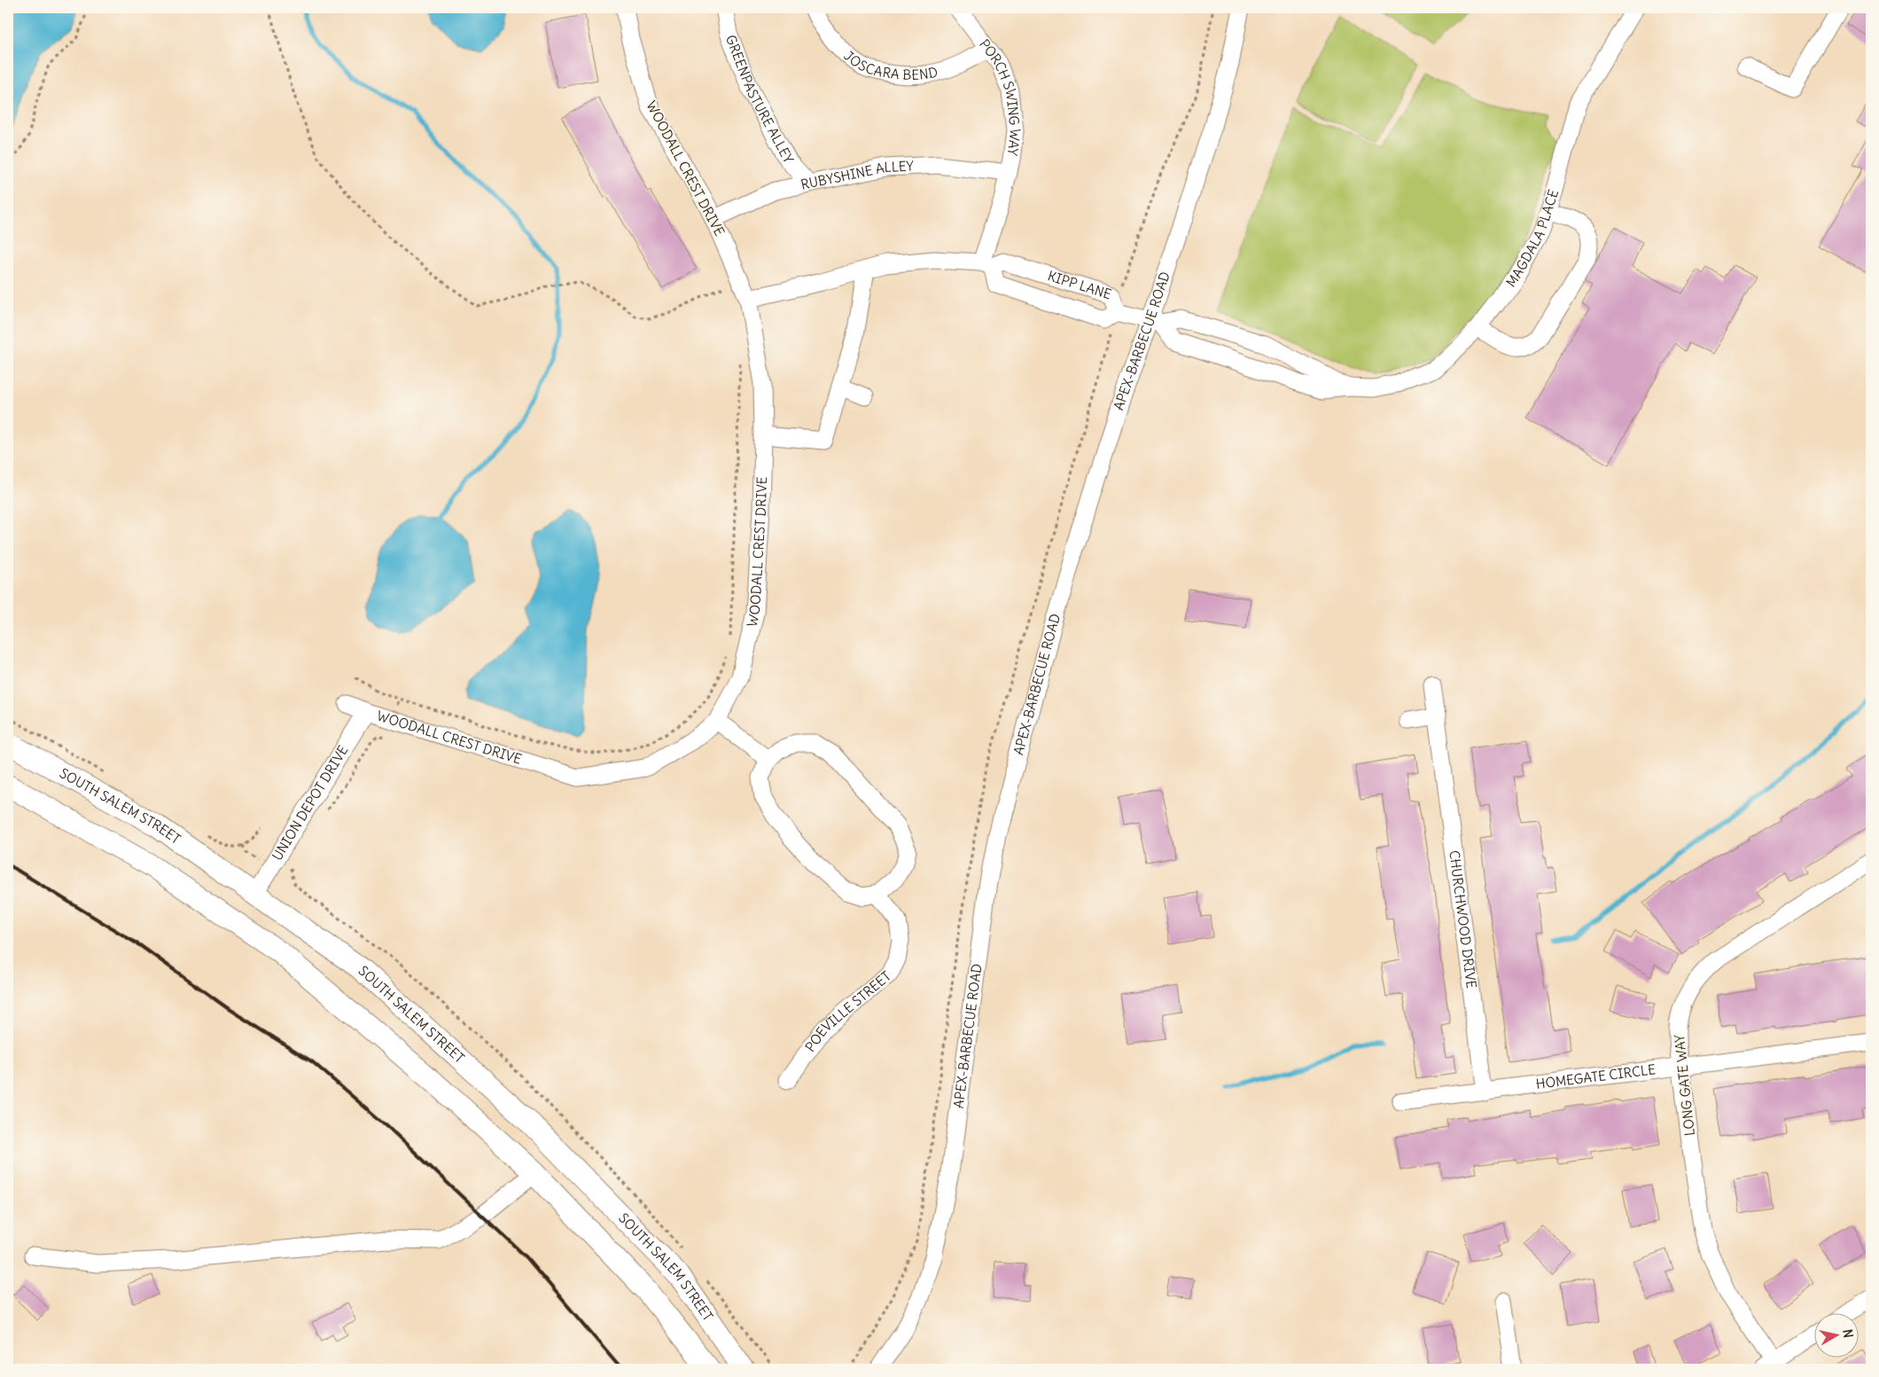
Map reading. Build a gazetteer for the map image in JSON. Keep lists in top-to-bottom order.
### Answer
{
  "streets": {
    "main road": ["SOUTH SALEM STREET"],
    "street": [
      "JOSCARA BEND",
      "GREENPASTURE ALLEY",
      "PORCH SWING WAY",
      "WOODALL CREST DRIVE",
      "RUBYSHINE ALLEY",
      "MAGDALA PLACE",
      "KIPP LANE",
      "APEX-BARBECUE ROAD",
      "UNION DEPOT DRIVE",
      "CHURCHWOOD DRIVE",
      "POEVILLE STREET",
      "HOMEGATE CIRCLE",
      "LONG GATE WAY"
    ]
  },
  "crossings": [
    ["JOSCARA BEND", "PORCH SWING WAY"],
    ["GREENPASTURE ALLEY", "RUBYSHINE ALLEY"],
    ["PORCH SWING WAY", "RUBYSHINE ALLEY"],
    ["PORCH SWING WAY", "KIPP LANE"],
    ["WOODALL CREST DRIVE", "RUBYSHINE ALLEY"],
    ["WOODALL CREST DRIVE", "KIPP LANE"],
    ["WOODALL CREST DRIVE", "UNION DEPOT DRIVE"],
    ["MAGDALA PLACE", "APEX-BARBECUE ROAD"],
    ["UNION DEPOT DRIVE", "SOUTH SALEM STREET"],
    ["CHURCHWOOD DRIVE", "HOMEGATE CIRCLE"],
    ["HOMEGATE CIRCLE", "LONG GATE WAY"]
  ],
  "north": "right"
}
